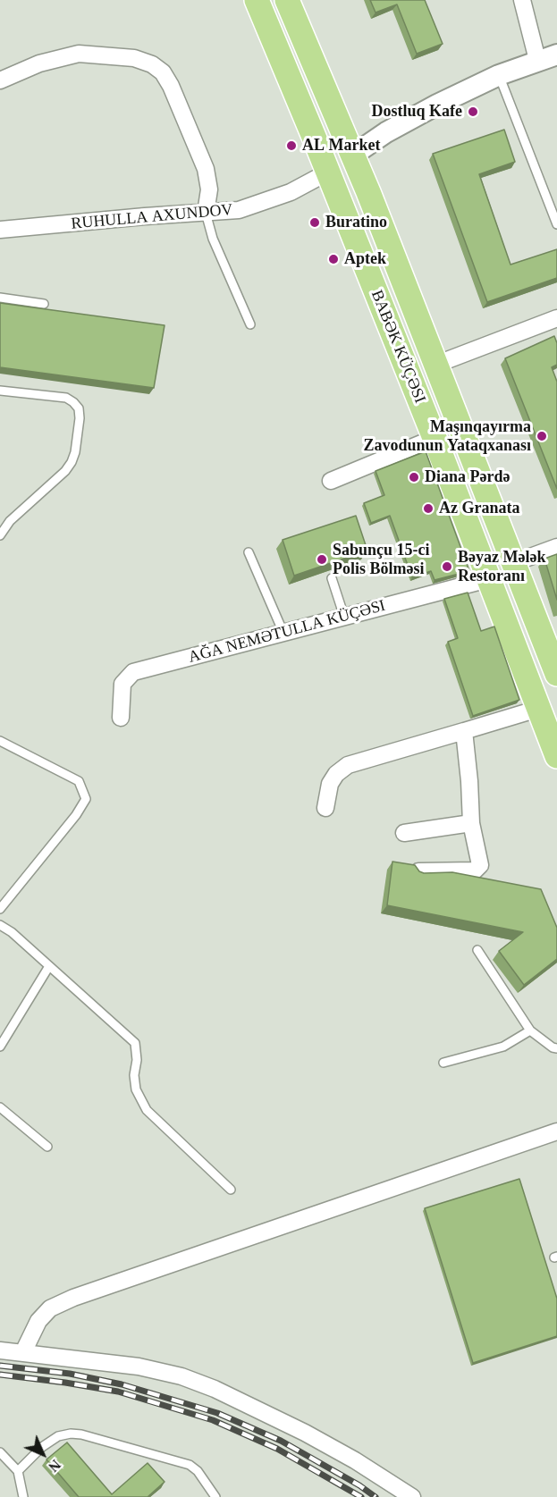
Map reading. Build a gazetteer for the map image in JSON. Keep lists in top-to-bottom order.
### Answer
{
  "streets": {
    "main road": ["BABƏK KÜÇƏSI"],
    "street": ["RUHULLA AXUNDOV", "AĞA NEMƏTULLA KÜÇƏSI"]
  },
  "crossings": [
    ["RUHULLA AXUNDOV", "BABƏK KÜÇƏSI"],
    ["BABƏK KÜÇƏSI", "AĞA NEMƏTULLA KÜÇƏSI"]
  ],
  "places": [
    "Dostluq Kafe",
    "AL Market",
    "Buratino",
    "Aptek",
    "Maşınqayırma Zavodunun Yataqxanası",
    "Diana Pərdə",
    "Az Granata",
    "Sabunçu 15-ci Polis Bölməsi",
    "Bəyaz Mələk Restoranı"
  ],
  "north": "bottom right"
}
